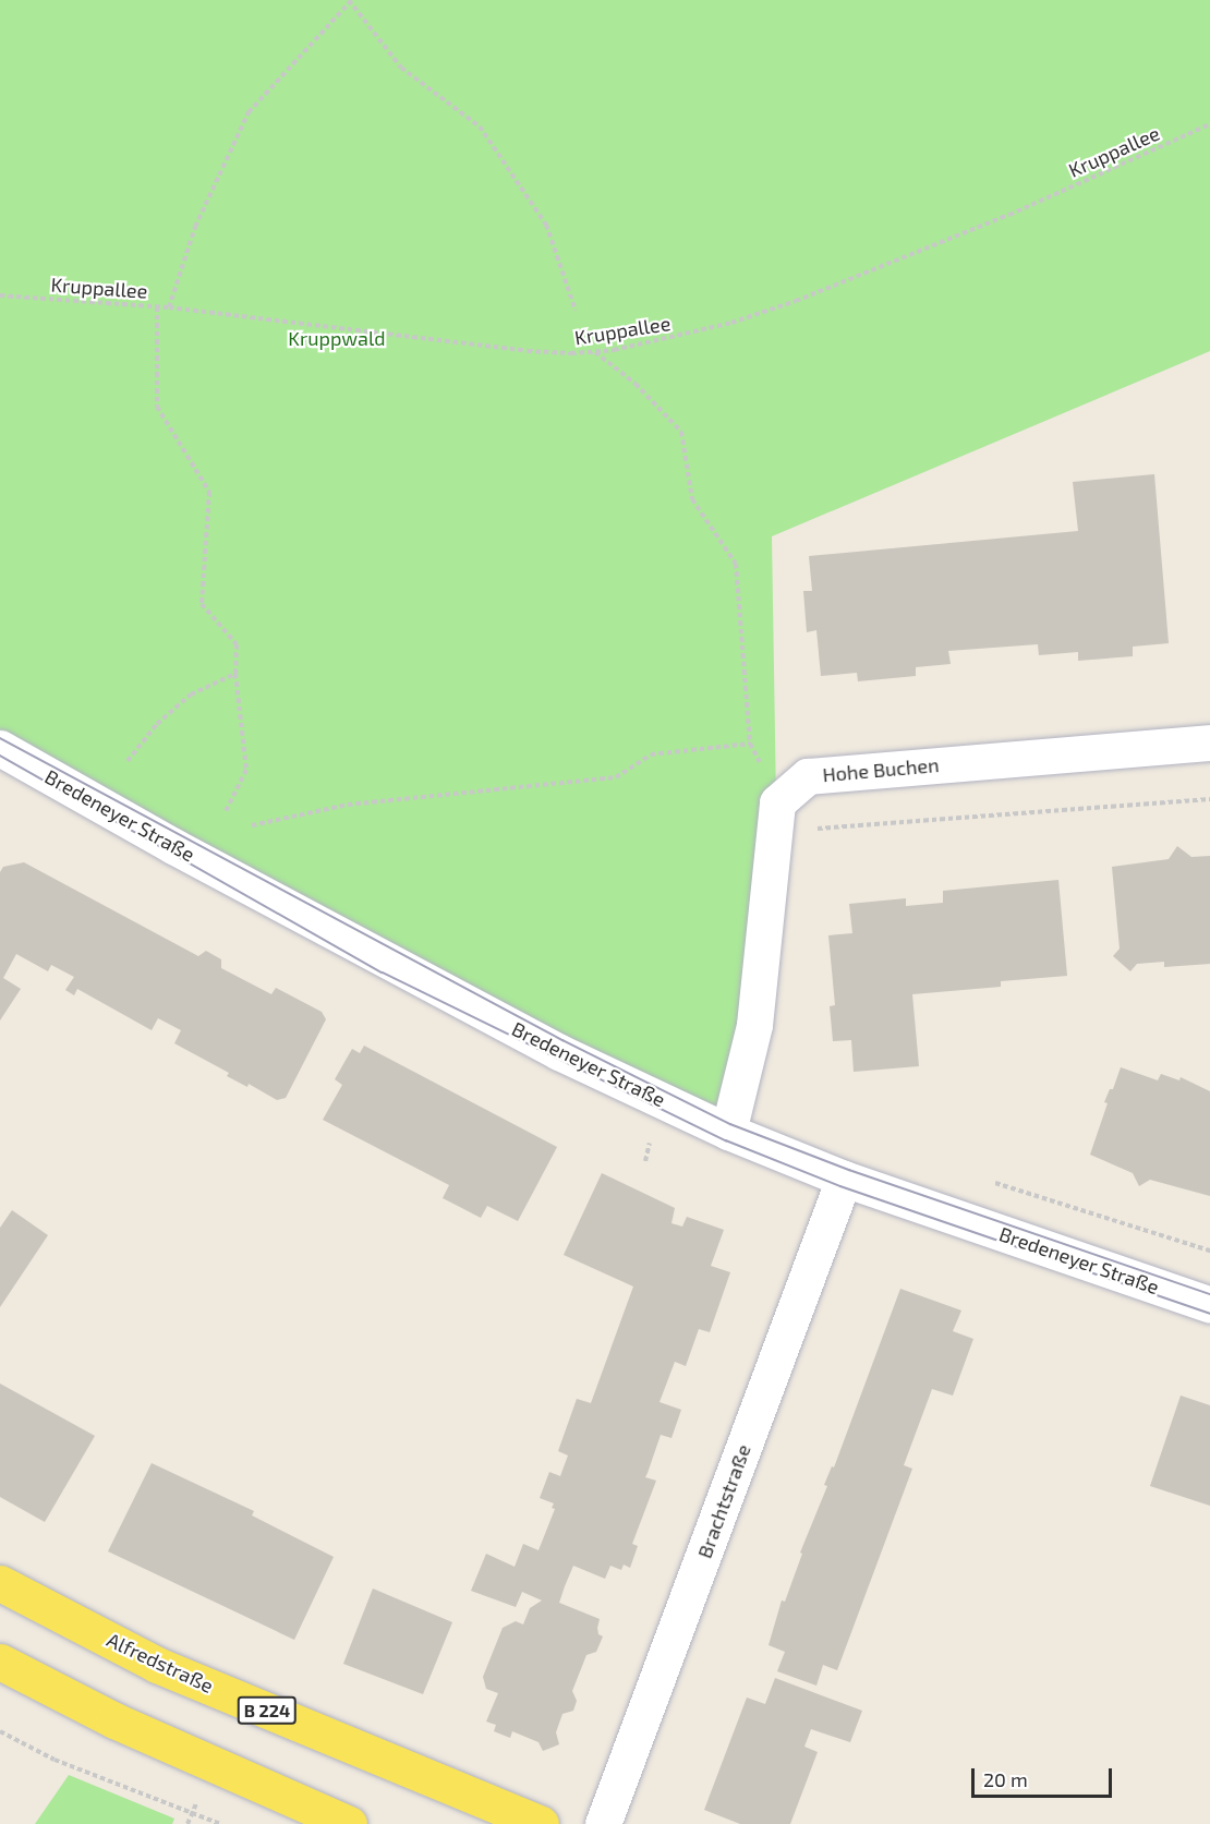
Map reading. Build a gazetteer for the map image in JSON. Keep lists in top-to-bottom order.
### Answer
{
  "streets": {
    "main road": ["Alfredstraße", "B 224"],
    "street": ["Hohe Buchen", "Bredeneyer Straße", "Brachtstraße"],
    "path": ["Kruppallee"]
  },
  "crossings": [
    ["Bredeneyer Straße", "Brachtstraße"]
  ],
  "parks": ["Kruppwald"],
  "scale_bar": "20 m"
}
